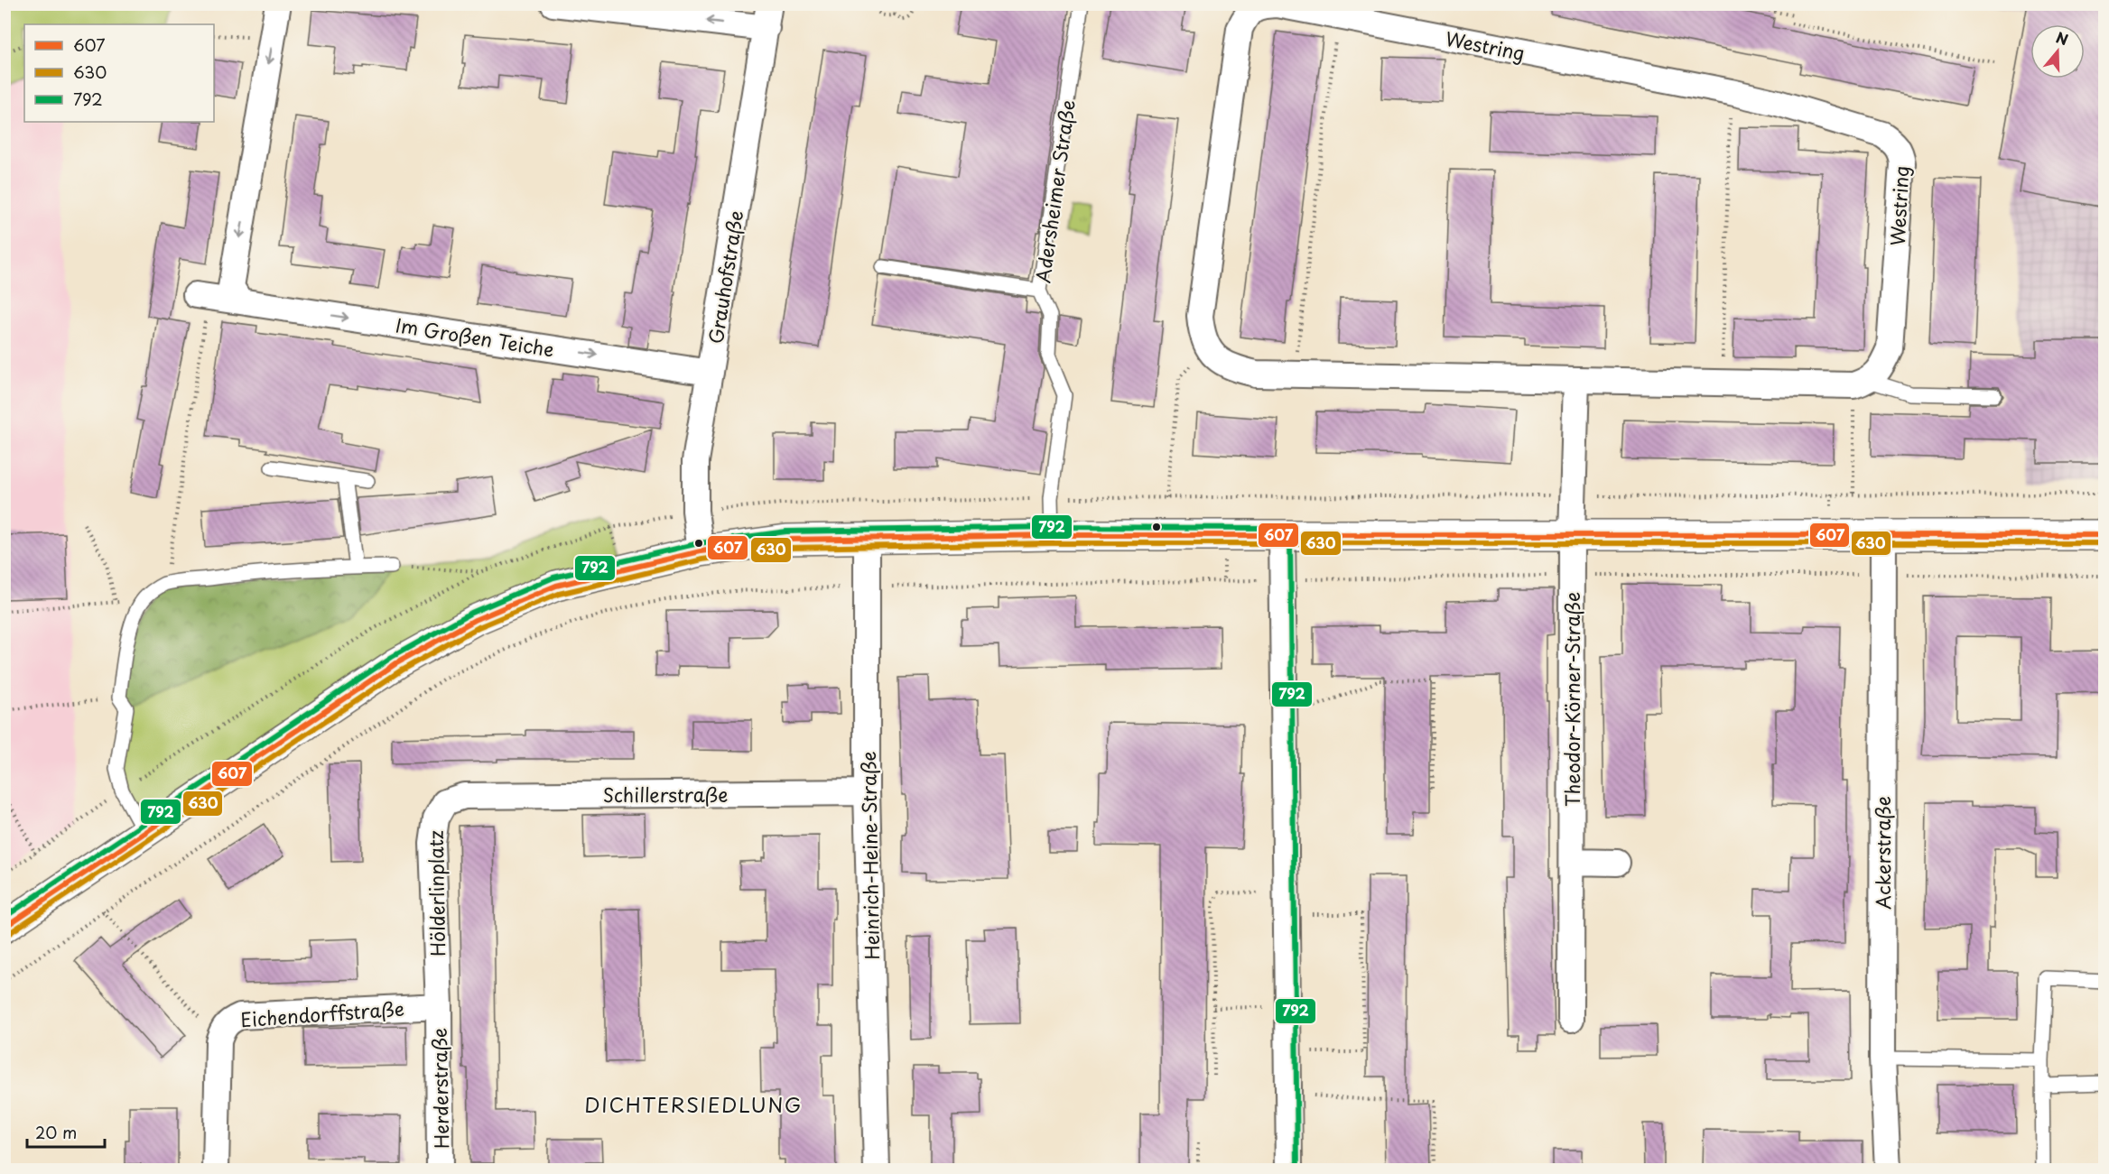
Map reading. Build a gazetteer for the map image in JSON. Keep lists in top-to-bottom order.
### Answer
{
  "streets": {
    "street": [
      "Westring",
      "Grauhofstraße",
      "Im Großen Teiche",
      "Theodor-Körner-Straße",
      "Schillerstraße",
      "Ackerstraße",
      "Heinrich-Heine-Straße",
      "Hölderlinplatz",
      "Eichendorffstraße",
      "Herderstraße"
    ],
    "lane": ["Adersheimer Straße"]
  },
  "crossings": [
    ["Grauhofstraße", "Im Großen Teiche"],
    ["Schillerstraße", "Heinrich-Heine-Straße"],
    ["Schillerstraße", "Hölderlinplatz"],
    ["Hölderlinplatz", "Eichendorffstraße"],
    ["Hölderlinplatz", "Herderstraße"],
    ["Eichendorffstraße", "Herderstraße"]
  ],
  "one_way": ["Im Großen Teiche"],
  "districts": ["DICHTERSIEDLUNG"],
  "lines": ["transit line 792", "transit line 607", "transit line 630"],
  "legend": ["607", "630", "792"],
  "scale_bar": "20 m",
  "north": "top"
}
